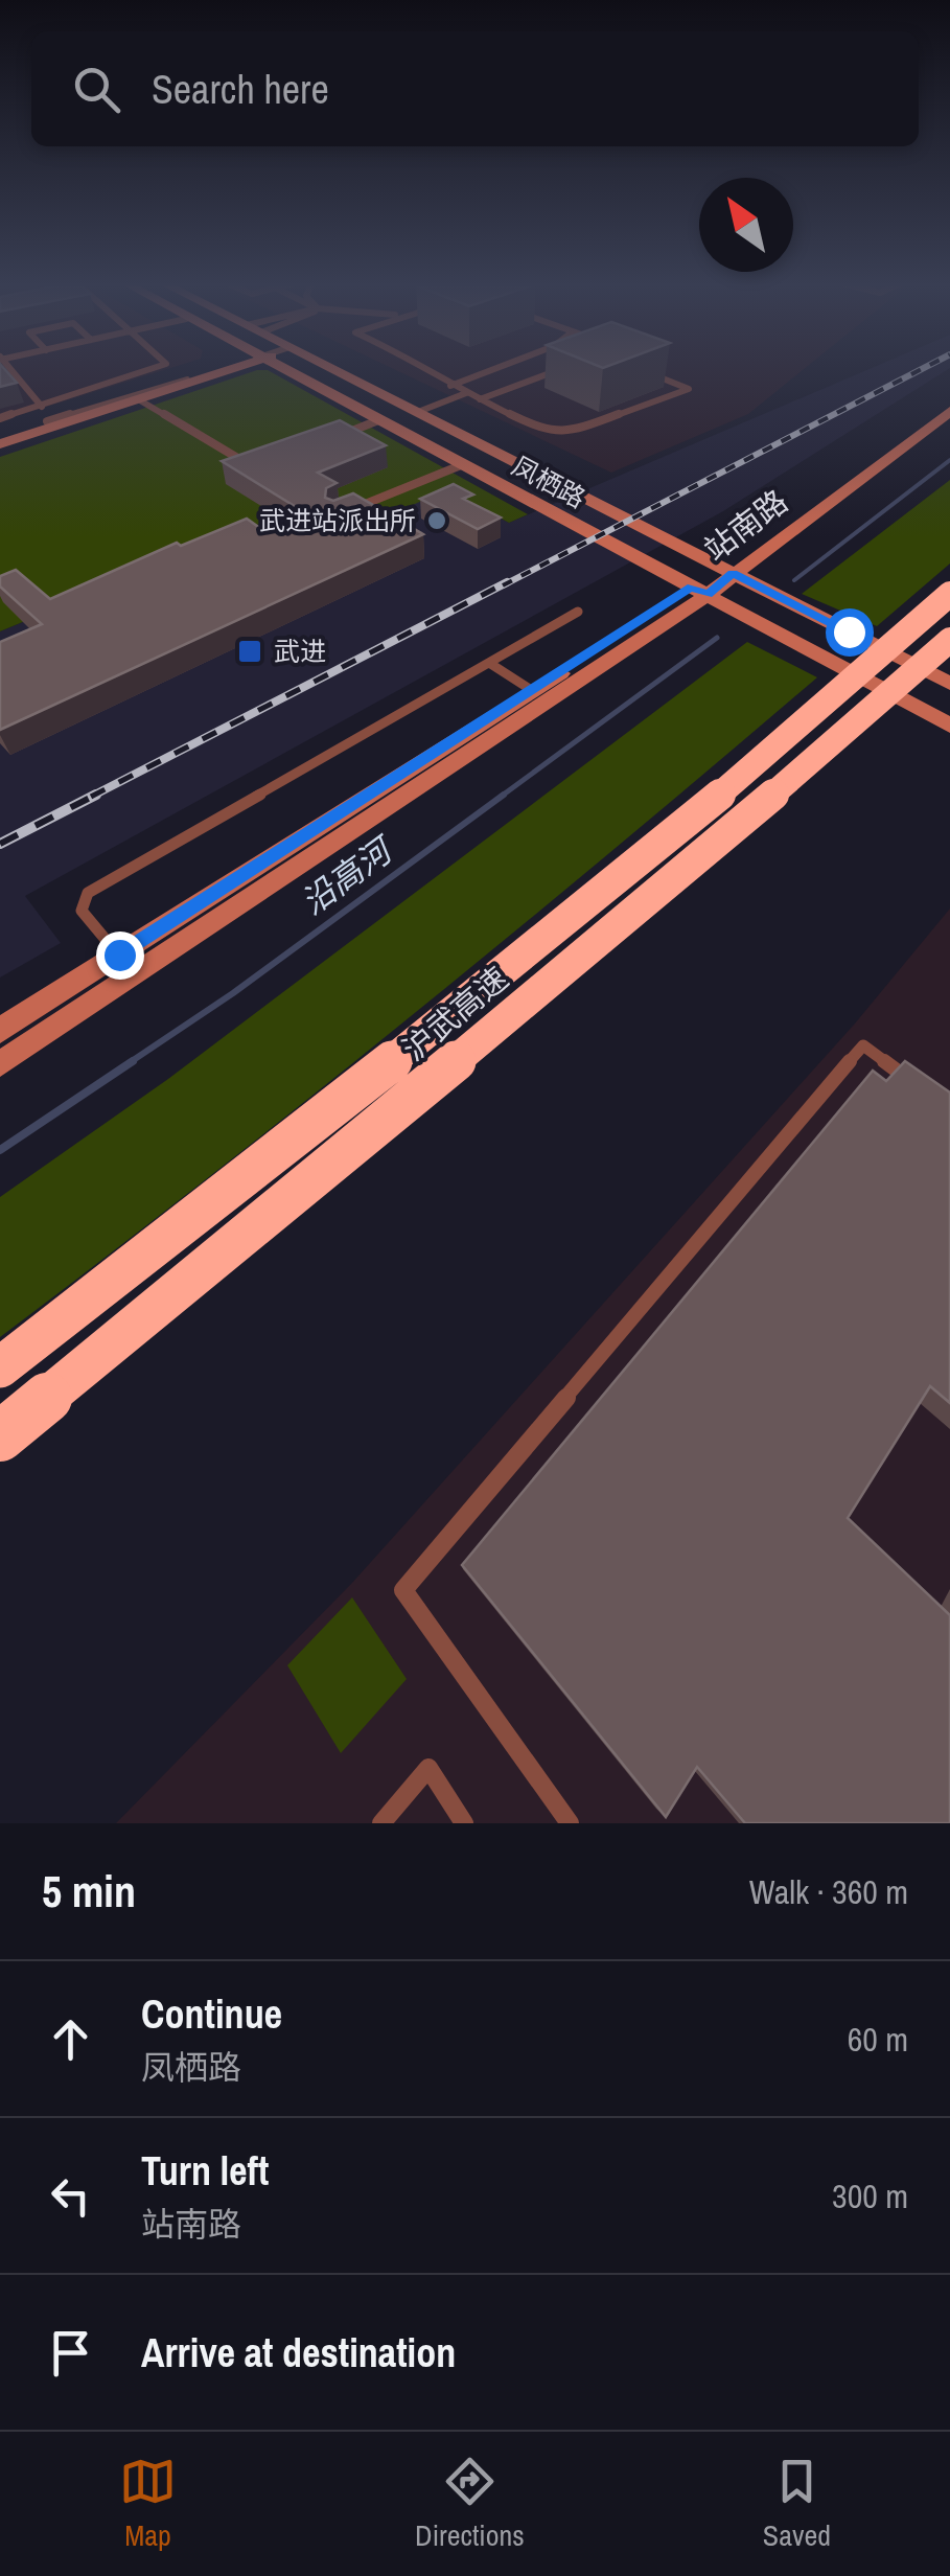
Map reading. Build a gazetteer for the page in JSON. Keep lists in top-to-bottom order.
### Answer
{
  "streets": {
    "highway": ["沪武高速"],
    "street": ["凤栖路", "站南路"]
  },
  "crossings": [
    ["凤栖路", "站南路"]
  ],
  "water": ["沿高河"],
  "places": {
    "other": ["武进站派出所"],
    "transit": ["武进"]
  },
  "north": "top left",
  "page": {
    "search": "Search here",
    "heading": ["5 min", "Walk · 360 m"],
    "list": [
      ["Continue", "凤栖路", "60 m"],
      ["Turn left", "站南路", "300 m"],
      "Arrive at destination"
    ],
    "nav": ["Map", "Directions", "Saved"]
  }
}
